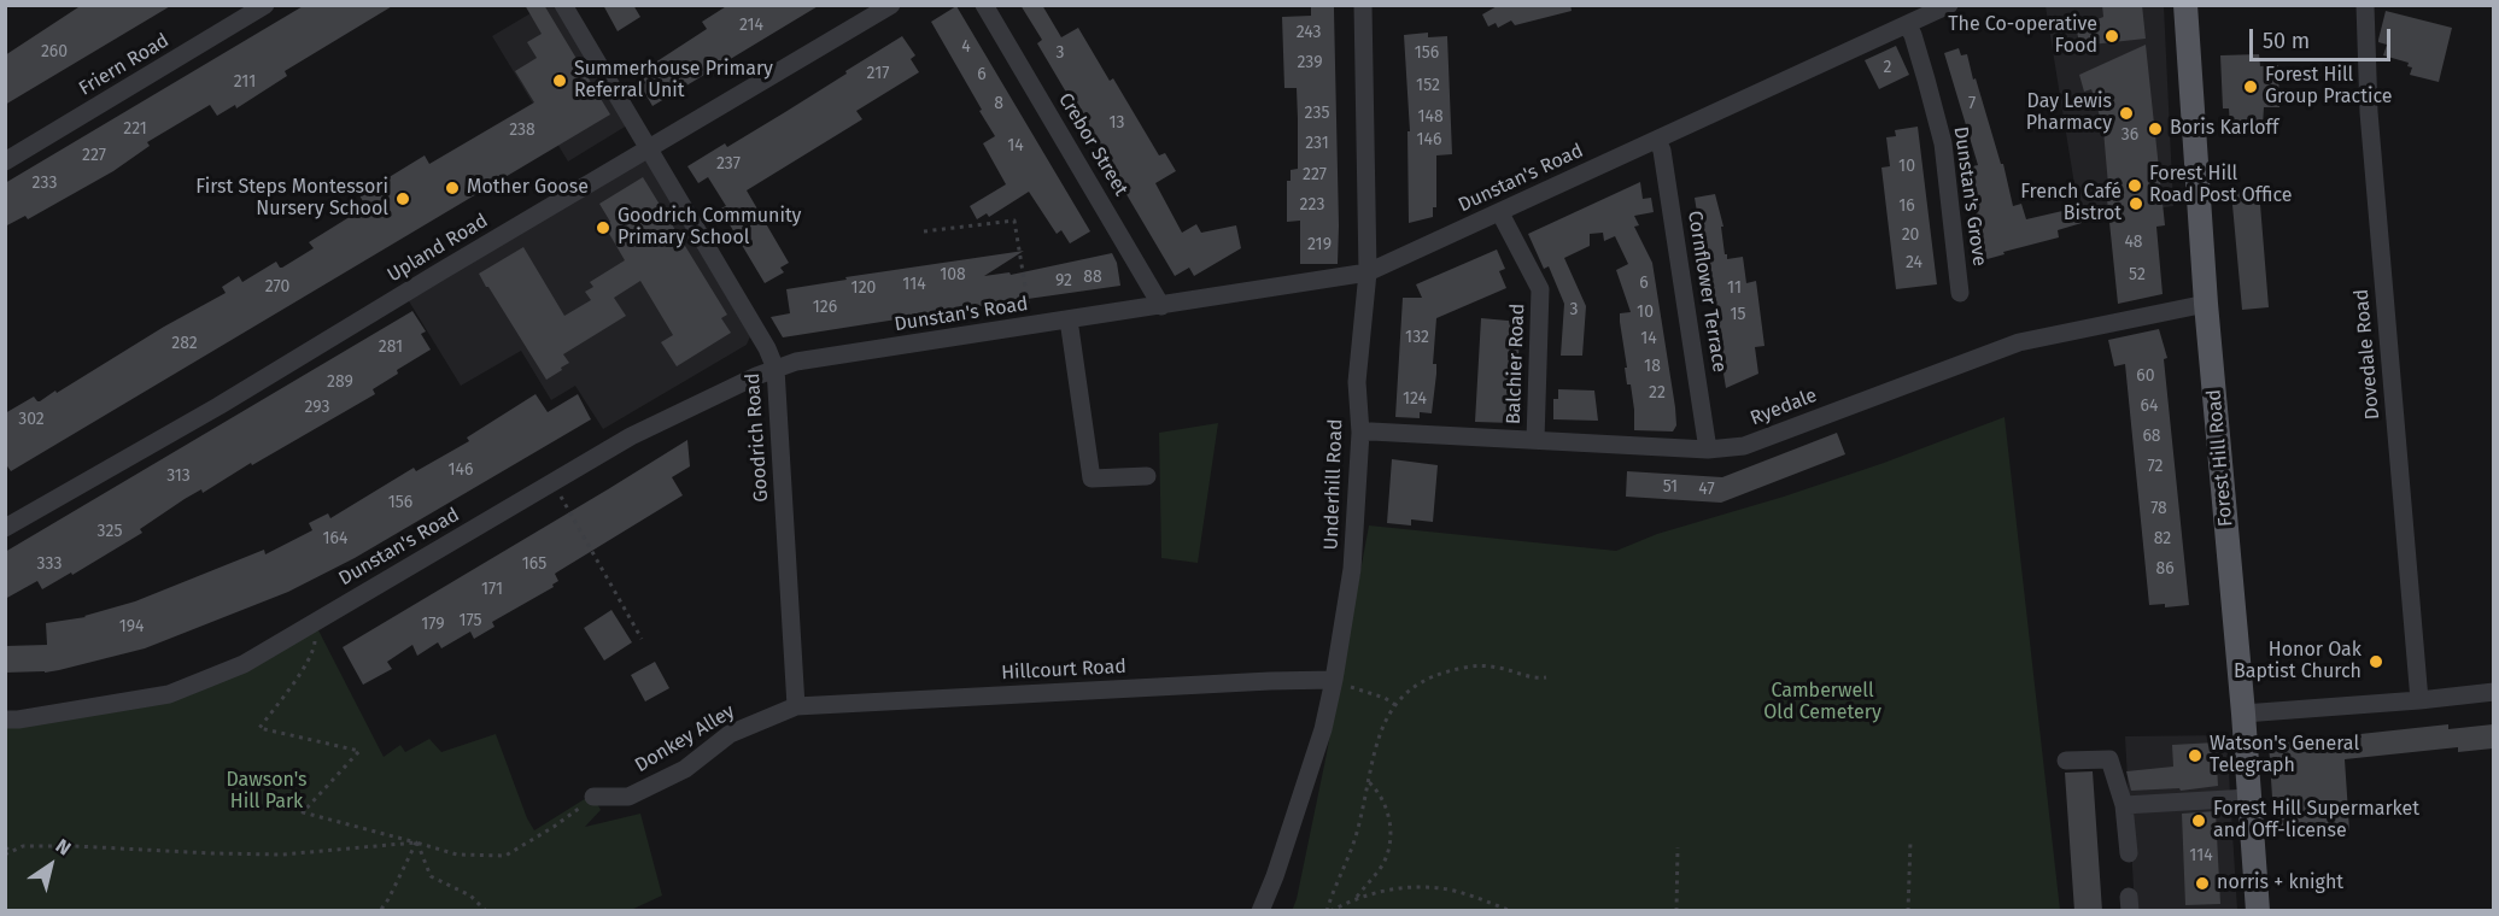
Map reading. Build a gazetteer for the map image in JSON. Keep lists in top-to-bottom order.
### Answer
{
  "streets": {
    "main road": ["Forest Hill Road"],
    "street": [
      "Friern Road",
      "Crebor Street",
      "Dunstan's Road",
      "Dunstan's Grove",
      "Upland Road",
      "Cornflower Terrace",
      "Dovedale Road",
      "Balchier Road",
      "Ryedale",
      "Goodrich Road",
      "Underhill Road",
      "Hillcourt Road",
      "Donkey Alley"
    ]
  },
  "crossings": [
    ["Crebor Street", "Dunstan's Road"],
    ["Dunstan's Road", "Dunstan's Grove"],
    ["Dunstan's Road", "Cornflower Terrace"],
    ["Dunstan's Road", "Balchier Road"],
    ["Dunstan's Road", "Goodrich Road"],
    ["Dunstan's Road", "Underhill Road"],
    ["Upland Road", "Goodrich Road"],
    ["Cornflower Terrace", "Ryedale"],
    ["Balchier Road", "Ryedale"],
    ["Ryedale", "Forest Hill Road"],
    ["Ryedale", "Underhill Road"],
    ["Goodrich Road", "Hillcourt Road"],
    ["Goodrich Road", "Donkey Alley"],
    ["Underhill Road", "Hillcourt Road"],
    ["Hillcourt Road", "Donkey Alley"]
  ],
  "parks": ["Camberwell Old Cemetery", "Dawson's Hill Park"],
  "places": [
    "The Co-operative Food",
    "Summerhouse Primary Referral Unit",
    "Forest Hill Group Practice",
    "Day Lewis Pharmacy",
    "Boris Karloff",
    "Forest Hill Road Post Office",
    "Mother Goose",
    "First Steps Montessori Nursery School",
    "French Café Bistrot",
    "Goodrich Community Primary School",
    "Honor Oak Baptist Church",
    "Watson's General Telegraph",
    "Forest Hill Supermarket and Off-license",
    "norris + knight"
  ],
  "house_numbers": [
    "214",
    "243",
    "4",
    "260",
    "3",
    "156",
    "239",
    "2",
    "217",
    "6",
    "211",
    "152",
    "8",
    "7",
    "235",
    "148",
    "13",
    "221",
    "238",
    "36",
    "146",
    "231",
    "14",
    "227",
    "237",
    "10",
    "227",
    "233",
    "223",
    "16",
    "20",
    "48",
    "219",
    "24",
    "108",
    "52",
    "88",
    "92",
    "6",
    "114",
    "270",
    "120",
    "11",
    "126",
    "3",
    "10",
    "15",
    "132",
    "14",
    "282",
    "281",
    "18",
    "60",
    "289",
    "22",
    "124",
    "64",
    "293",
    "302",
    "68",
    "72",
    "146",
    "313",
    "51",
    "47",
    "156",
    "78",
    "325",
    "164",
    "82",
    "333",
    "165",
    "86",
    "171",
    "175",
    "179",
    "194",
    "114"
  ],
  "scale_bar": "50 m",
  "north": "top right"
}
